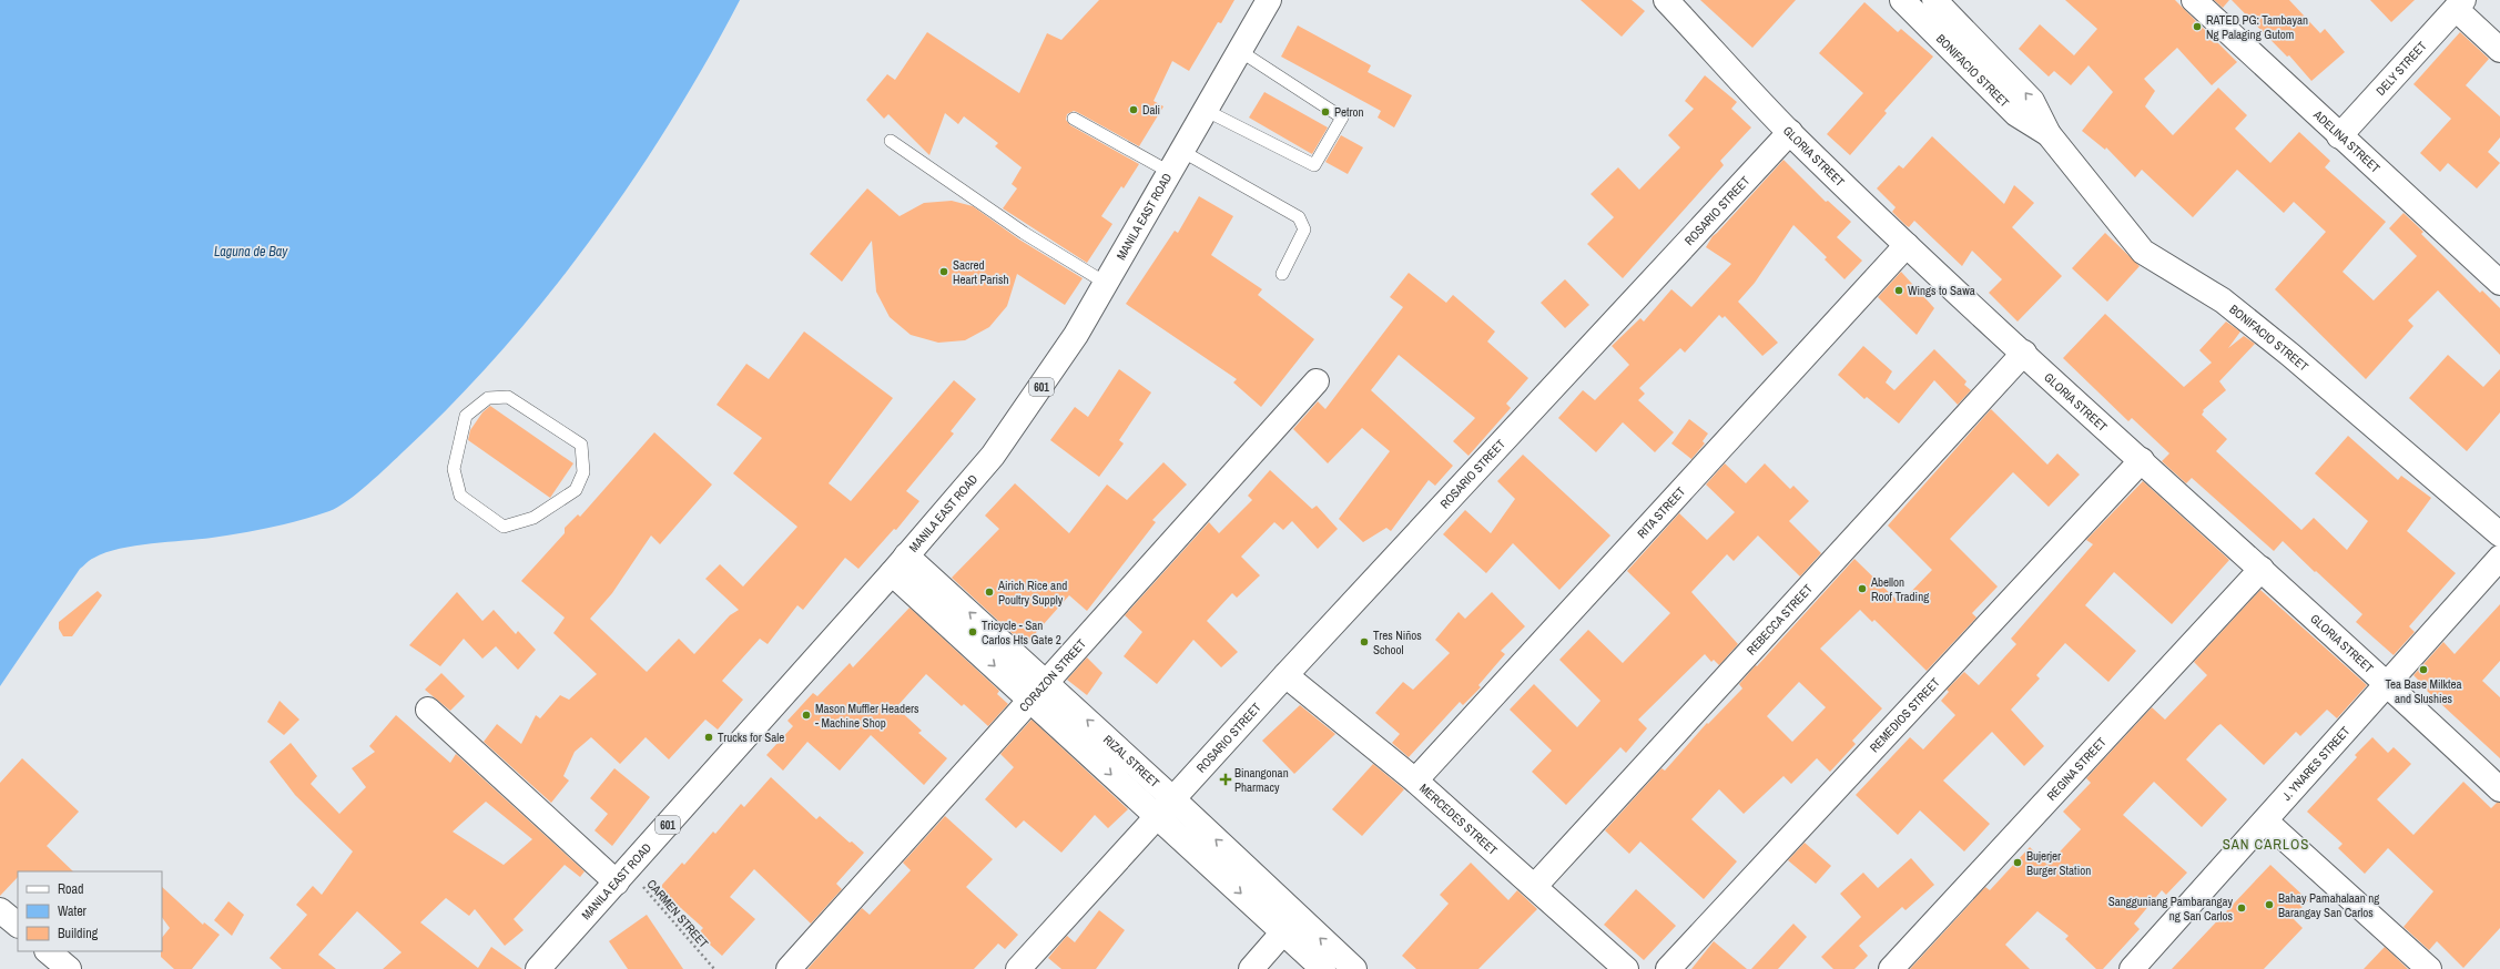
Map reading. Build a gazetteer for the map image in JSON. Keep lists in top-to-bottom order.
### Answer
{
  "streets": {
    "street": [
      "DELY STREET",
      "BONIFACIO STREET",
      "ADELINA STREET",
      "GLORIA STREET",
      "ROSARIO STREET",
      "MANILA EAST ROAD",
      "601",
      "RITA STREET",
      "REBECCA STREET",
      "CORAZON STREET",
      "REMEDIOS STREET",
      "RIZAL STREET",
      "J. YNARES STREET",
      "REGINA STREET",
      "MERCEDES STREET"
    ],
    "path": ["CARMEN STREET"]
  },
  "crossings": [
    ["DELY STREET", "ADELINA STREET"],
    ["GLORIA STREET", "ROSARIO STREET"],
    ["GLORIA STREET", "RITA STREET"],
    ["GLORIA STREET", "REBECCA STREET"],
    ["GLORIA STREET", "REMEDIOS STREET"],
    ["GLORIA STREET", "J. YNARES STREET"],
    ["GLORIA STREET", "REGINA STREET"],
    ["ROSARIO STREET", "RIZAL STREET"],
    ["ROSARIO STREET", "MERCEDES STREET"],
    ["MANILA EAST ROAD", "RIZAL STREET"],
    ["MANILA EAST ROAD", "CARMEN STREET"],
    ["RITA STREET", "MERCEDES STREET"],
    ["REBECCA STREET", "MERCEDES STREET"],
    ["CORAZON STREET", "RIZAL STREET"]
  ],
  "districts": ["SAN CARLOS"],
  "water": ["Laguna de Bay"],
  "places": {
    "other": [
      "RATED PG: Tambayan Ng Palaging Gutom",
      "Dali",
      "Petron",
      "Sacred Heart Parish",
      "Wings to Sawa",
      "Abellon Roof Trading",
      "Airich Rice and Poultry Supply",
      "Tricycle - San Carlos Hts Gate 2",
      "Tres Niños School",
      "Tea Base Milktea and Slushies",
      "Mason Muffler Headers - Machine Shop",
      "Trucks for Sale",
      "Bujerjer Burger Station",
      "Bahay Pamahalaan ng Barangay San Carlos",
      "Sangguniang Pambarangay ng San Carlos"
    ],
    "health": ["Binangonan Pharmacy"]
  },
  "legend": ["Road", "Water", "Building"]
}
